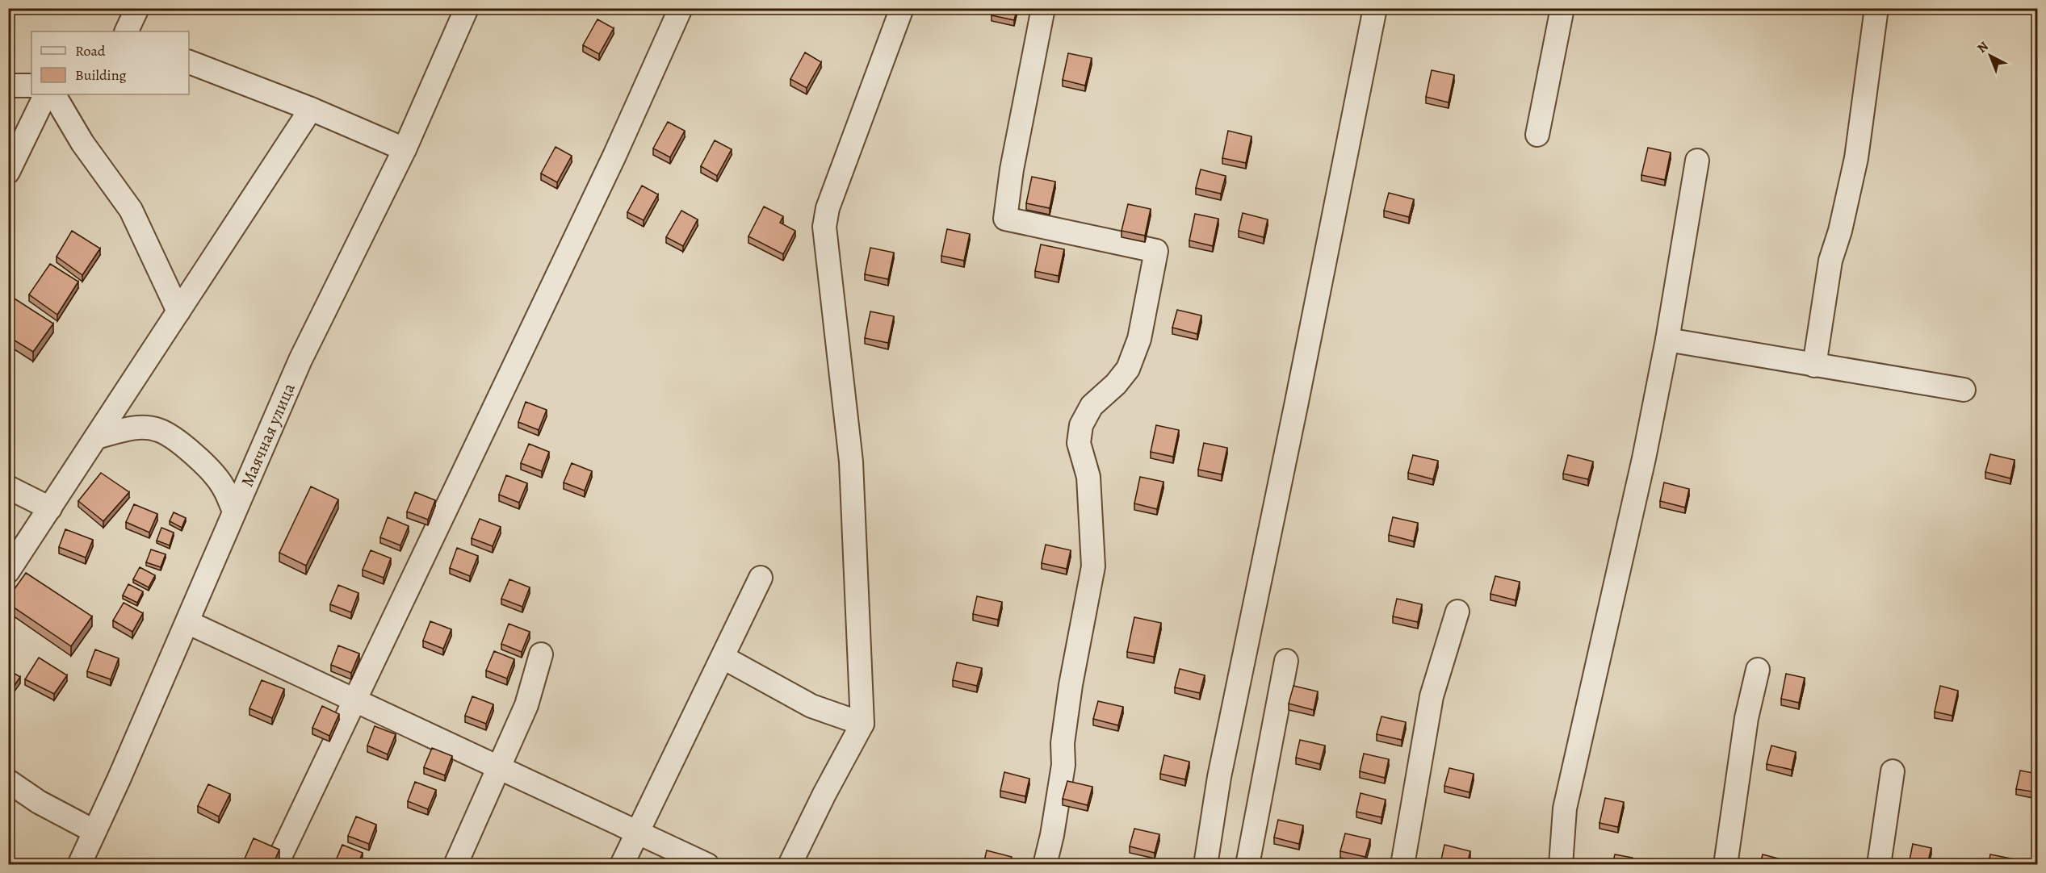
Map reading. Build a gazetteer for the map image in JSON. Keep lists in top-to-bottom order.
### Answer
{
  "streets": {
    "street": ["Маячная улица"]
  },
  "legend": ["Road", "Building"],
  "north": "top left"
}
